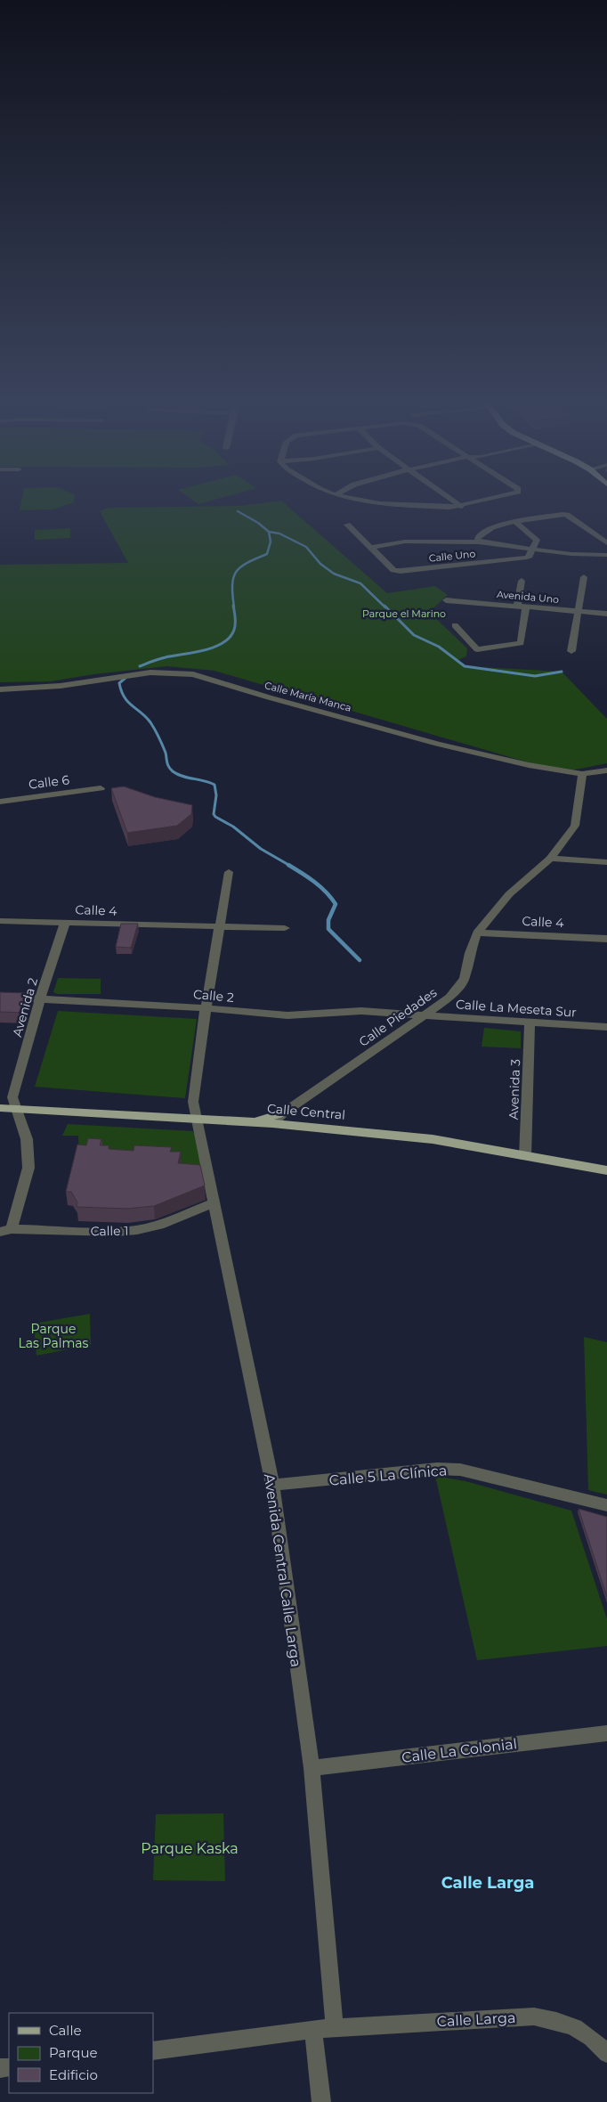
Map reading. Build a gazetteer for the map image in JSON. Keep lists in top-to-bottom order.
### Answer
{
  "streets": {
    "main road": ["Calle Central"],
    "street": [
      "Calle Uno",
      "Avenida Uno",
      "Calle María Manca",
      "Calle 6",
      "Calle 4",
      "Calle 2",
      "Avenida 2",
      "Calle La Meseta Sur",
      "Calle Piedades",
      "Avenida 3",
      "Calle 1",
      "Calle 5 La Clínica",
      "Avenida Central Calle Larga",
      "Calle La Colonial",
      "Calle Larga"
    ]
  },
  "crossings": [
    ["Calle María Manca", "Calle Piedades"],
    ["Calle 4", "Avenida 2"],
    ["Calle 4", "Calle Piedades"],
    ["Calle 4", "Avenida Central Calle Larga"],
    ["Calle 2", "Avenida 2"],
    ["Calle 2", "Calle La Meseta Sur"],
    ["Calle 2", "Calle Piedades"],
    ["Calle 2", "Avenida Central Calle Larga"],
    ["Avenida 2", "Calle Central"],
    ["Avenida 2", "Calle 1"],
    ["Calle La Meseta Sur", "Calle Piedades"],
    ["Calle La Meseta Sur", "Avenida 3"],
    ["Calle Piedades", "Calle Central"],
    ["Avenida 3", "Calle Central"],
    ["Calle Central", "Avenida Central Calle Larga"],
    ["Calle 1", "Avenida Central Calle Larga"],
    ["Calle 5 La Clínica", "Avenida Central Calle Larga"],
    ["Avenida Central Calle Larga", "Calle La Colonial"],
    ["Avenida Central Calle Larga", "Calle Larga"]
  ],
  "districts": ["Calle Larga"],
  "parks": ["Parque el Marino", "Parque Las Palmas", "Parque Kaska"],
  "legend": ["Calle", "Parque", "Edificio"]
}
